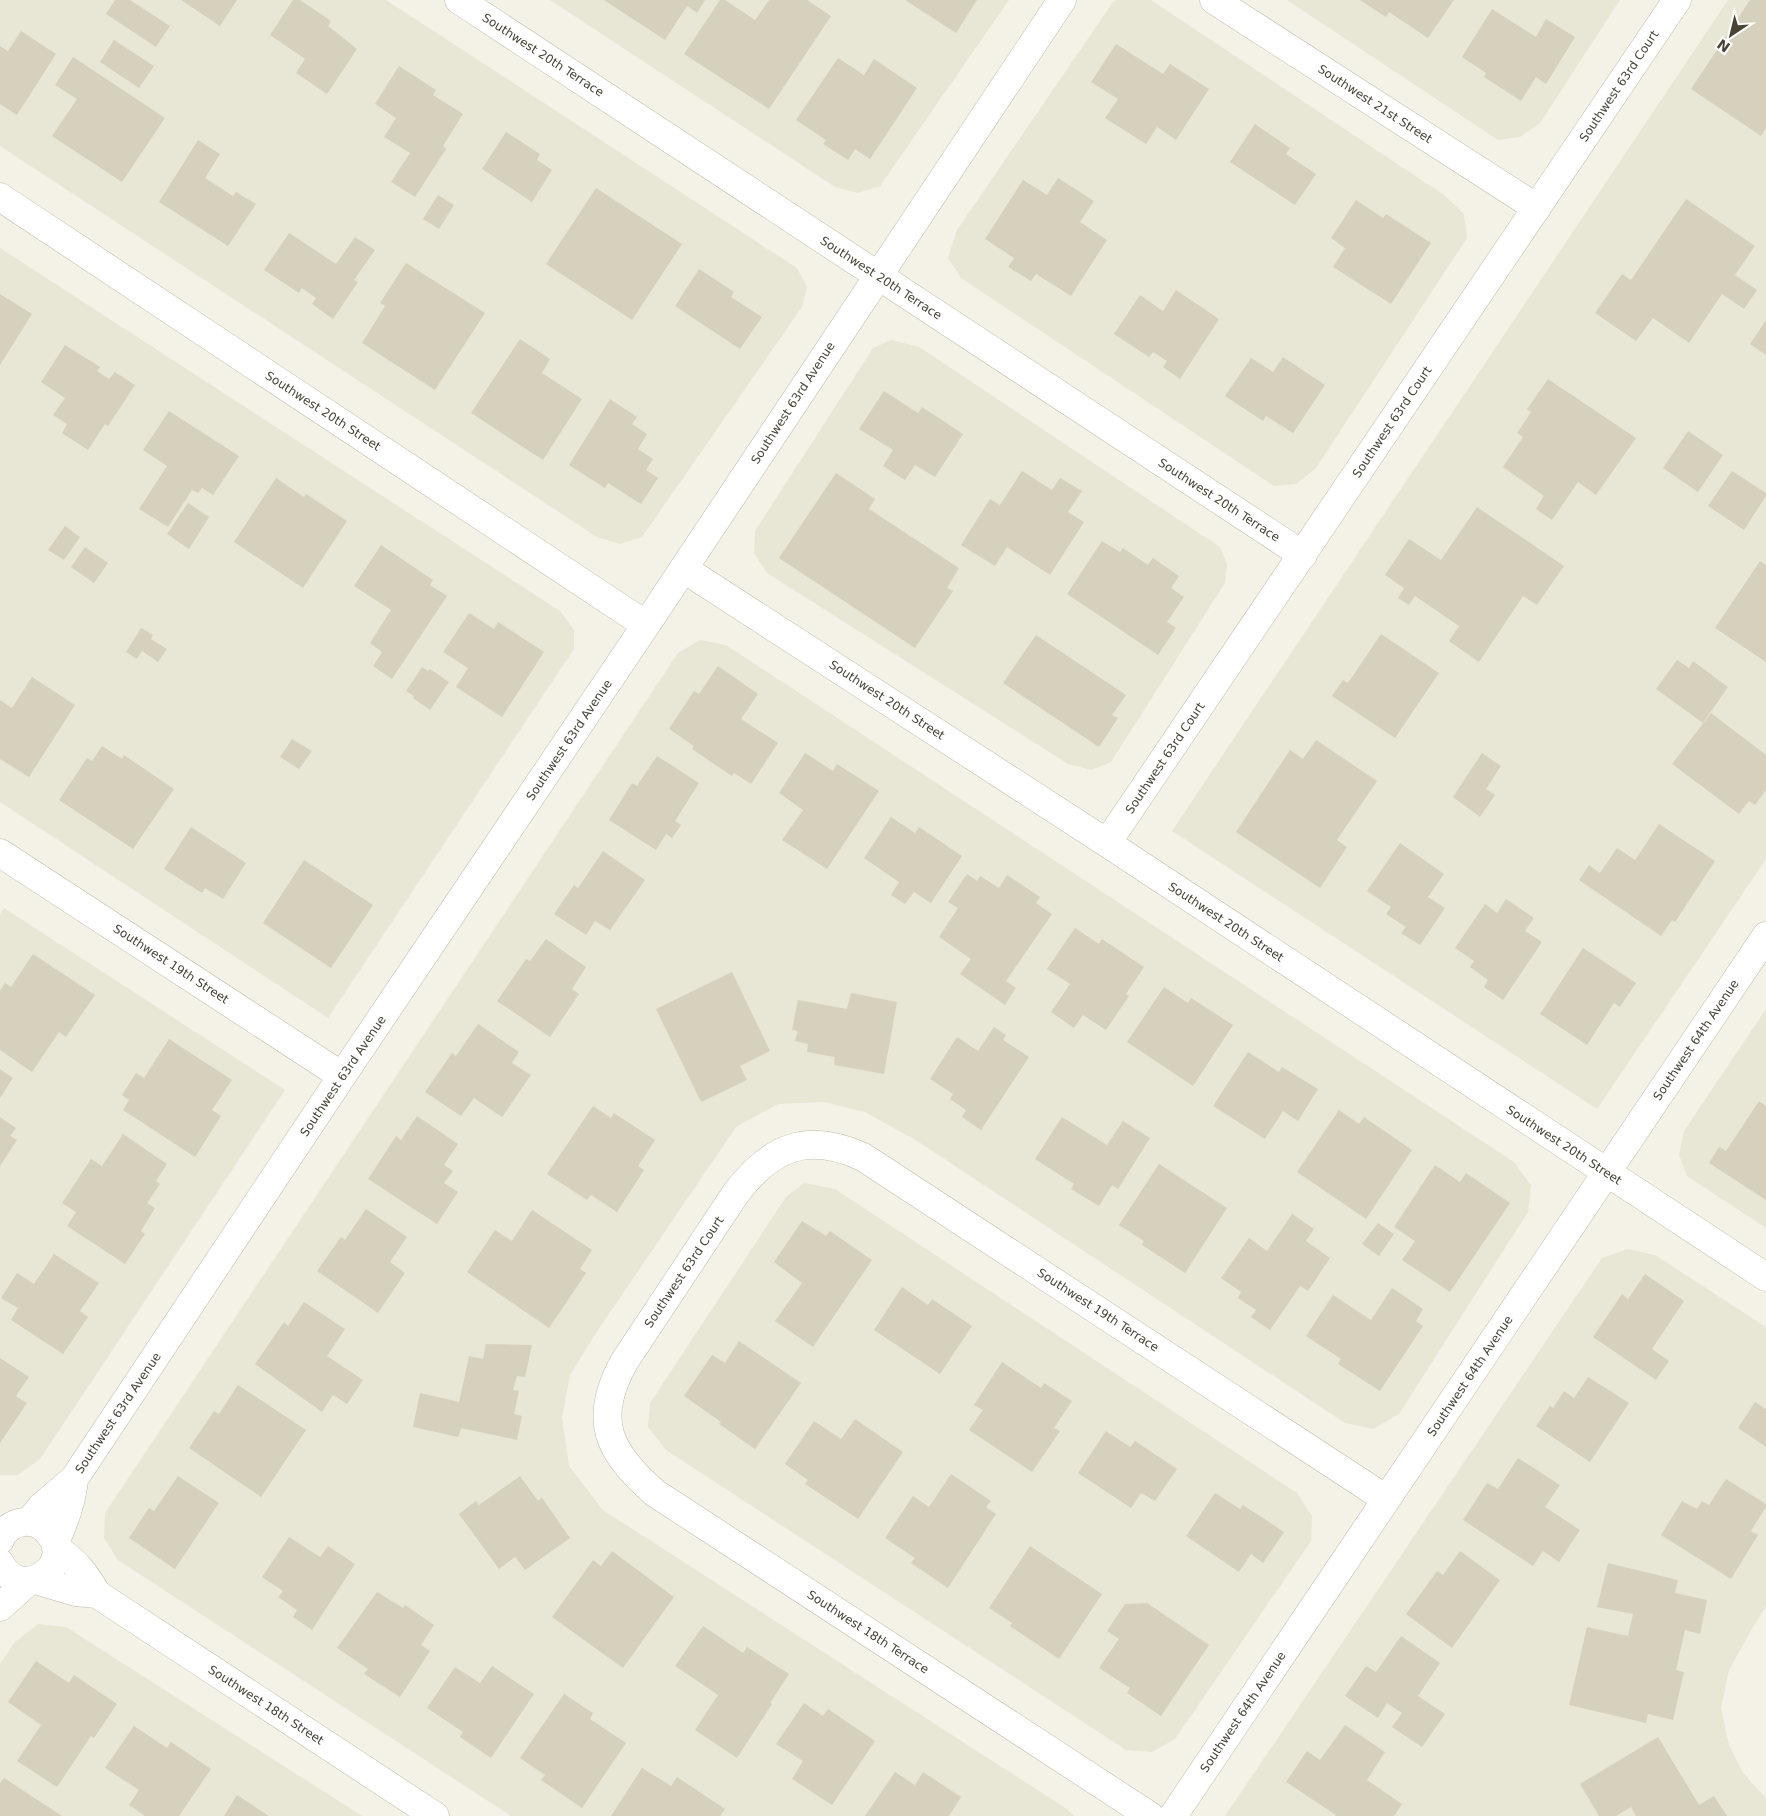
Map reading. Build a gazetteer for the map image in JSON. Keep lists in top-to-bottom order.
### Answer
{
  "streets": {
    "street": [
      "Southwest 20th Terrace",
      "Southwest 63rd Court",
      "Southwest 21st Street",
      "Southwest 63rd Avenue",
      "Southwest 20th Street",
      "Southwest 19th Street",
      "Southwest 64th Avenue",
      "Southwest 19th Terrace",
      "Southwest 18th Terrace",
      "Southwest 18th Street"
    ]
  },
  "crossings": [
    ["Southwest 20th Terrace", "Southwest 63rd Court"],
    ["Southwest 20th Terrace", "Southwest 63rd Avenue"],
    ["Southwest 63rd Court", "Southwest 21st Street"],
    ["Southwest 63rd Court", "Southwest 20th Street"],
    ["Southwest 63rd Court", "Southwest 19th Terrace"],
    ["Southwest 63rd Court", "Southwest 18th Terrace"],
    ["Southwest 63rd Avenue", "Southwest 20th Street"],
    ["Southwest 63rd Avenue", "Southwest 19th Street"],
    ["Southwest 63rd Avenue", "Southwest 18th Street"],
    ["Southwest 20th Street", "Southwest 64th Avenue"],
    ["Southwest 64th Avenue", "Southwest 19th Terrace"]
  ],
  "north": "bottom left"
}
